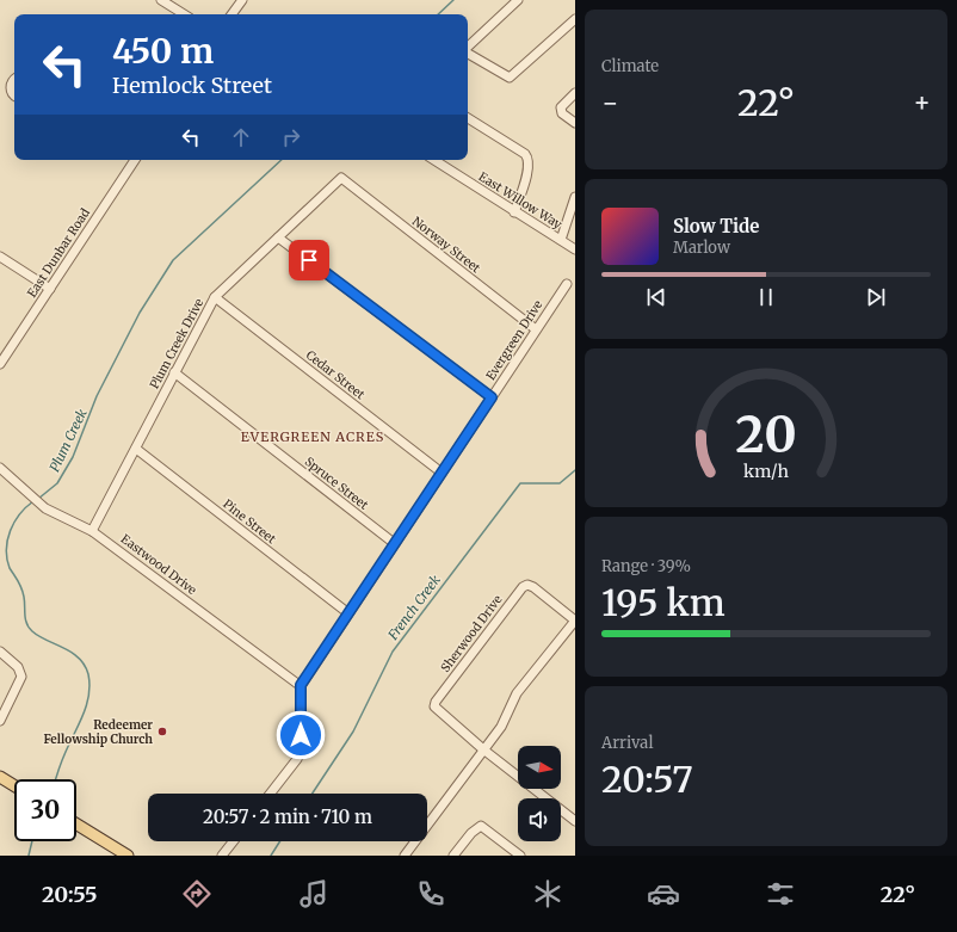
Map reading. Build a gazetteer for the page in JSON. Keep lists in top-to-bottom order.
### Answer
{
  "streets": {
    "street": [
      "East Willow Way",
      "Norway Street",
      "East Dunbar Road",
      "Evergreen Drive",
      "Plum Creek Drive",
      "Cedar Street",
      "Spruce Street",
      "Pine Street",
      "Eastwood Drive",
      "Sherwood Drive"
    ]
  },
  "crossings": [
    ["Norway Street", "Evergreen Drive"],
    ["Norway Street", "Plum Creek Drive"],
    ["Evergreen Drive", "Cedar Street"],
    ["Evergreen Drive", "Spruce Street"],
    ["Evergreen Drive", "Pine Street"],
    ["Evergreen Drive", "Eastwood Drive"],
    ["Plum Creek Drive", "Cedar Street"],
    ["Plum Creek Drive", "Spruce Street"],
    ["Plum Creek Drive", "Pine Street"],
    ["Plum Creek Drive", "Eastwood Drive"]
  ],
  "districts": ["EVERGREEN ACRES"],
  "water": ["Plum Creek", "French Creek"],
  "places": ["Redeemer Fellowship Church"],
  "north": "right",
  "page": {
    "tile": [
      "Climate",
      ["Range · 39%", "195 km"],
      ["Arrival", "20:57"]
    ],
    "turn": ["450 m", "Hemlock Street"],
    "heat": ["−", "22°", "+"],
    "song": ["Slow Tide", "Marlow"],
    "limit": "30",
    "trip": "20:57 · 2 min · 710 m",
    "tabs": ["20:55", "22°"],
    "gauge": ["20", "km/h"]
  }
}
